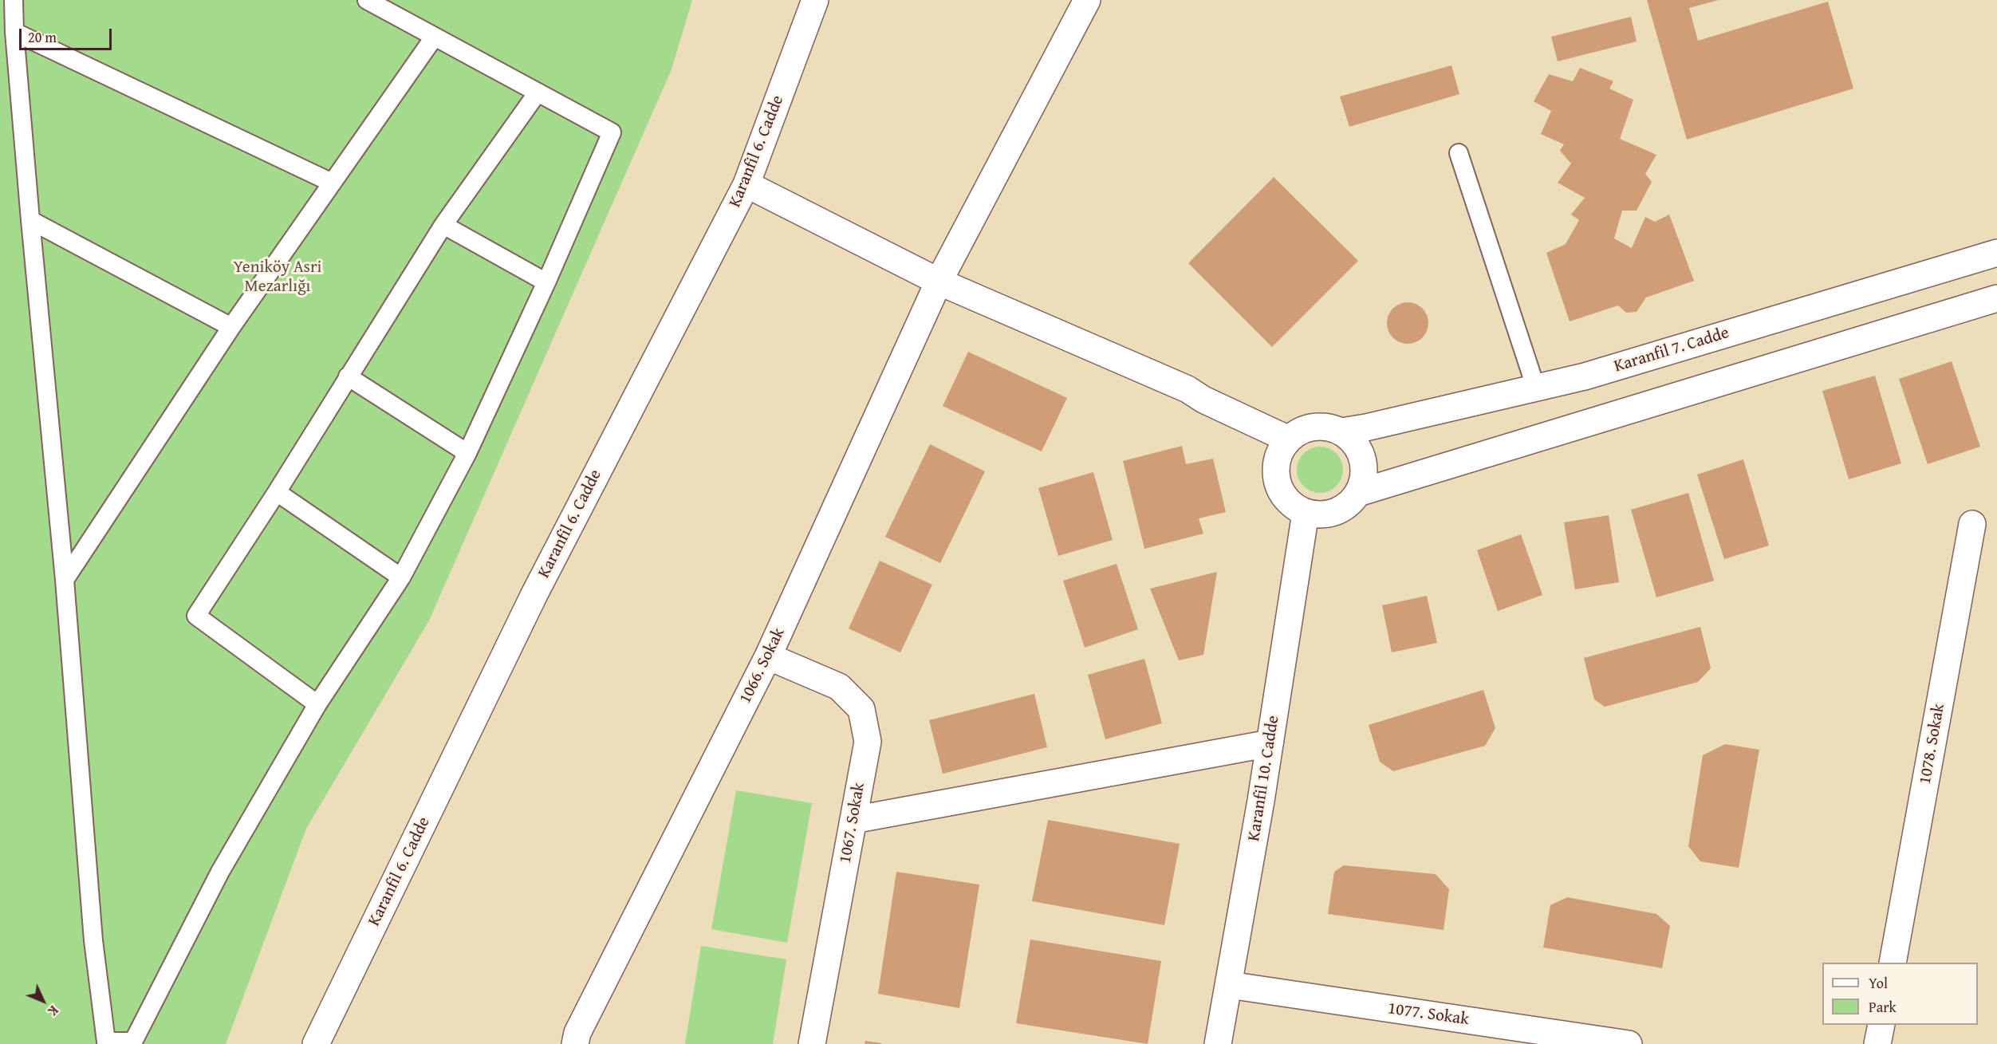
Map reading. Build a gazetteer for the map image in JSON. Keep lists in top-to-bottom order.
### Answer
{
  "streets": {
    "street": [
      "Karanfil 6. Cadde",
      "Karanfil 7. Cadde",
      "1066. Sokak",
      "1078. Sokak",
      "Karanfil 10. Cadde",
      "1067. Sokak",
      "1077. Sokak"
    ]
  },
  "crossings": [
    ["Karanfil 7. Cadde", "Karanfil 10. Cadde"],
    ["1066. Sokak", "1067. Sokak"],
    ["Karanfil 10. Cadde", "1077. Sokak"]
  ],
  "parks": ["Yeniköy Asri Mezarlığı"],
  "legend": ["Yol", "Park"],
  "scale_bar": "20 m",
  "north": "bottom right"
}
